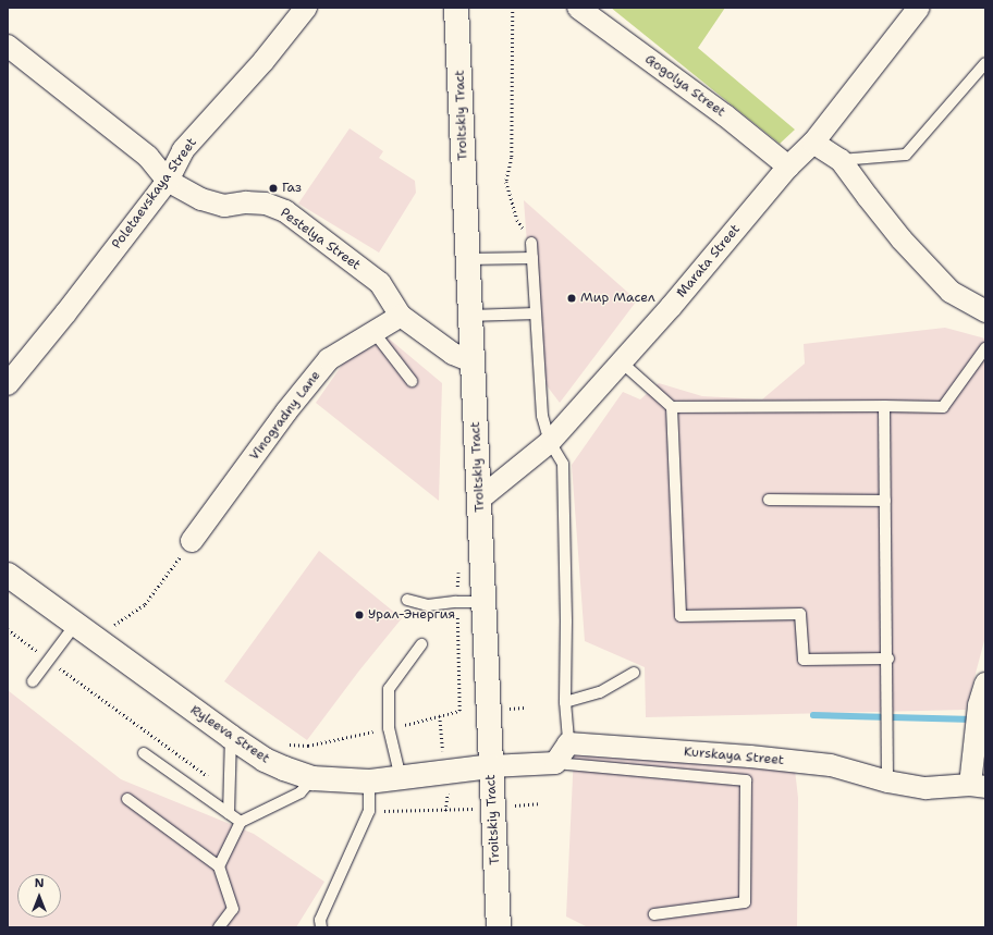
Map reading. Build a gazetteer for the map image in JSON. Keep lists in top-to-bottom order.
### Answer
{
  "streets": {
    "main road": ["Troitskiy Tract", "Ryleeva Street"],
    "street": [
      "Gogolya Street",
      "Poletaevskaya Street",
      "Pestelya Street",
      "Marata Street",
      "Vinogradny Lane",
      "Kurskaya Street"
    ]
  },
  "crossings": [
    ["Gogolya Street", "Marata Street"],
    ["Troitskiy Tract", "Pestelya Street"],
    ["Troitskiy Tract", "Marata Street"],
    ["Troitskiy Tract", "Ryleeva Street"],
    ["Poletaevskaya Street", "Pestelya Street"],
    ["Pestelya Street", "Vinogradny Lane"]
  ],
  "places": ["Газ", "Мир Масел", "Урал-Энергия"],
  "north": "top"
}
